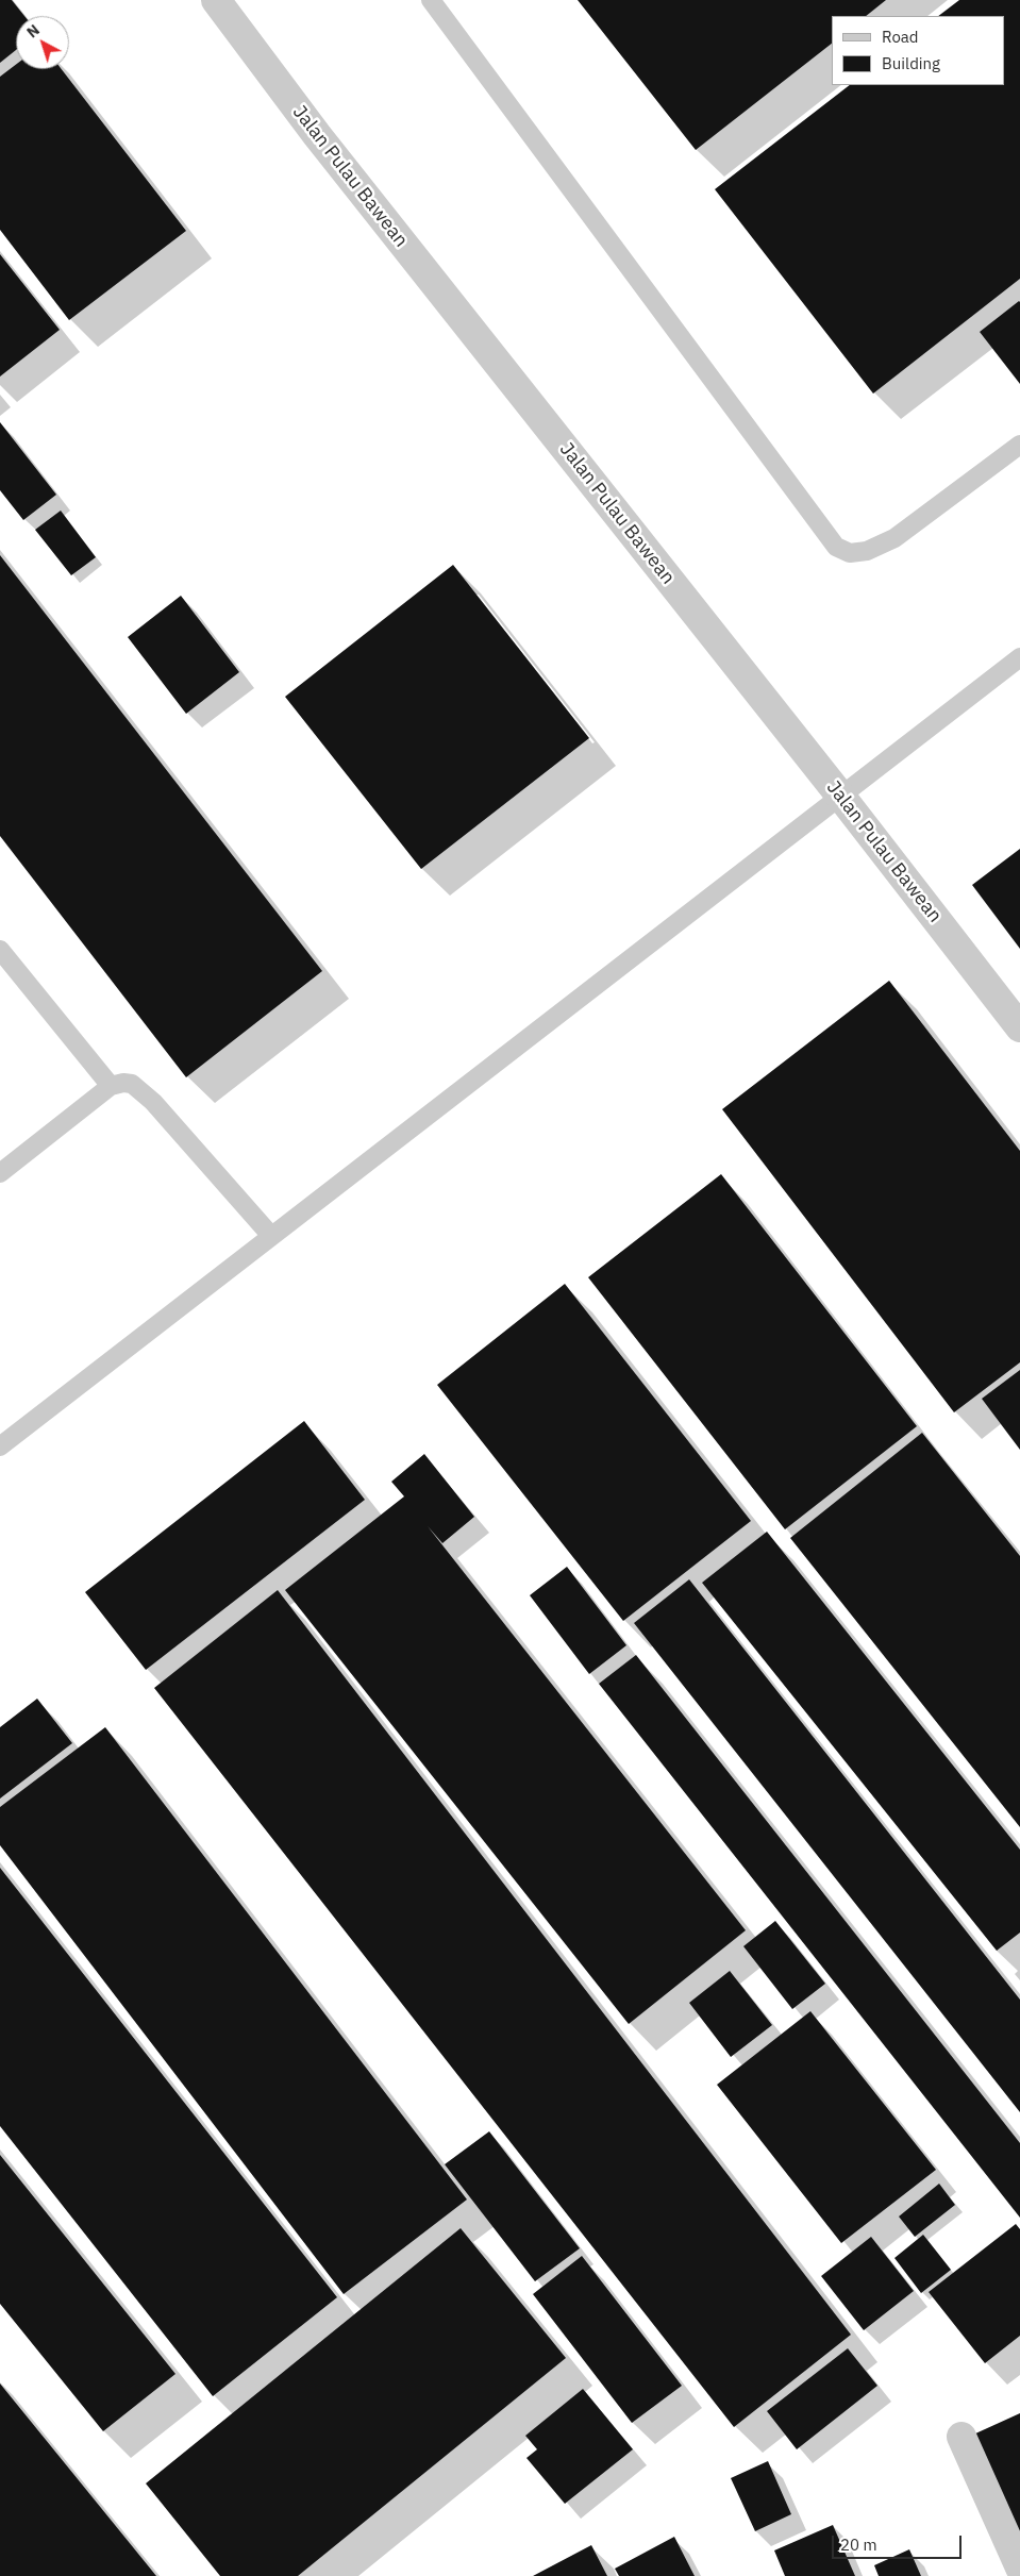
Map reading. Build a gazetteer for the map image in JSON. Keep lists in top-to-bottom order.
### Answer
{
  "streets": {
    "street": ["Jalan Pulau Bawean"]
  },
  "legend": ["Road", "Building"],
  "scale_bar": "20 m",
  "north": "top left"
}
